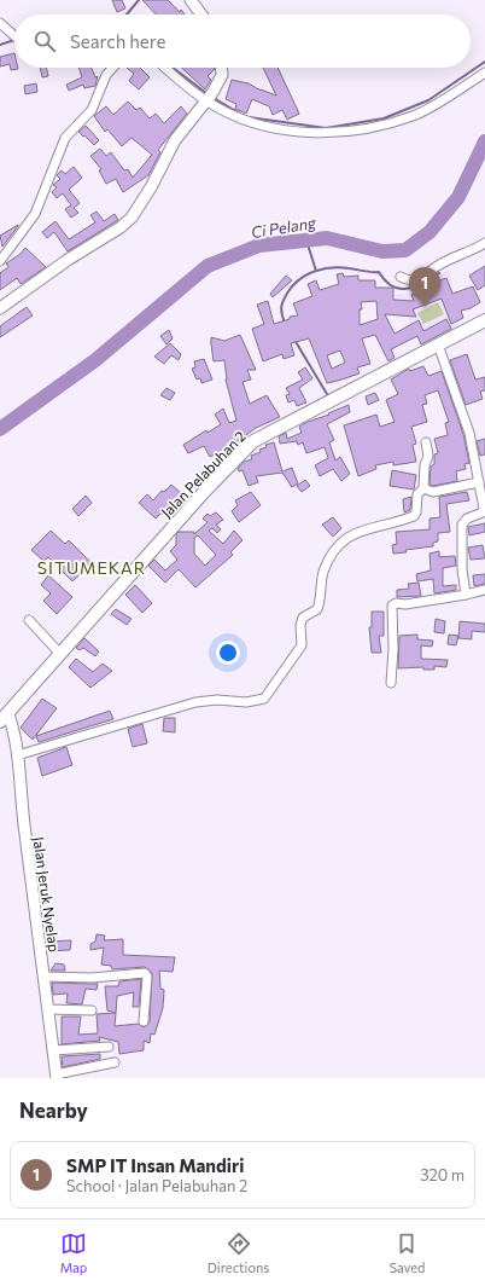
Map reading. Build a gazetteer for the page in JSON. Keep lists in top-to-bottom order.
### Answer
{
  "streets": {
    "main road": ["Jalan Pelabuhan 2"],
    "street": ["Jalan Jeruk Nyelap"]
  },
  "crossings": [
    ["Jalan Pelabuhan 2", "Jalan Jeruk Nyelap"]
  ],
  "districts": ["SITUMEKAR"],
  "water": ["Ci Pelang"],
  "page": {
    "search": "Search here",
    "pins": "1",
    "heading": "Nearby",
    "list": [
      {
        "mark": "1",
        "name": "SMP IT Insan Mandiri",
        "note": "School · Jalan Pelabuhan 2",
        "value": "320 m"
      }
    ],
    "nav": ["Map", "Directions", "Saved"]
  }
}
